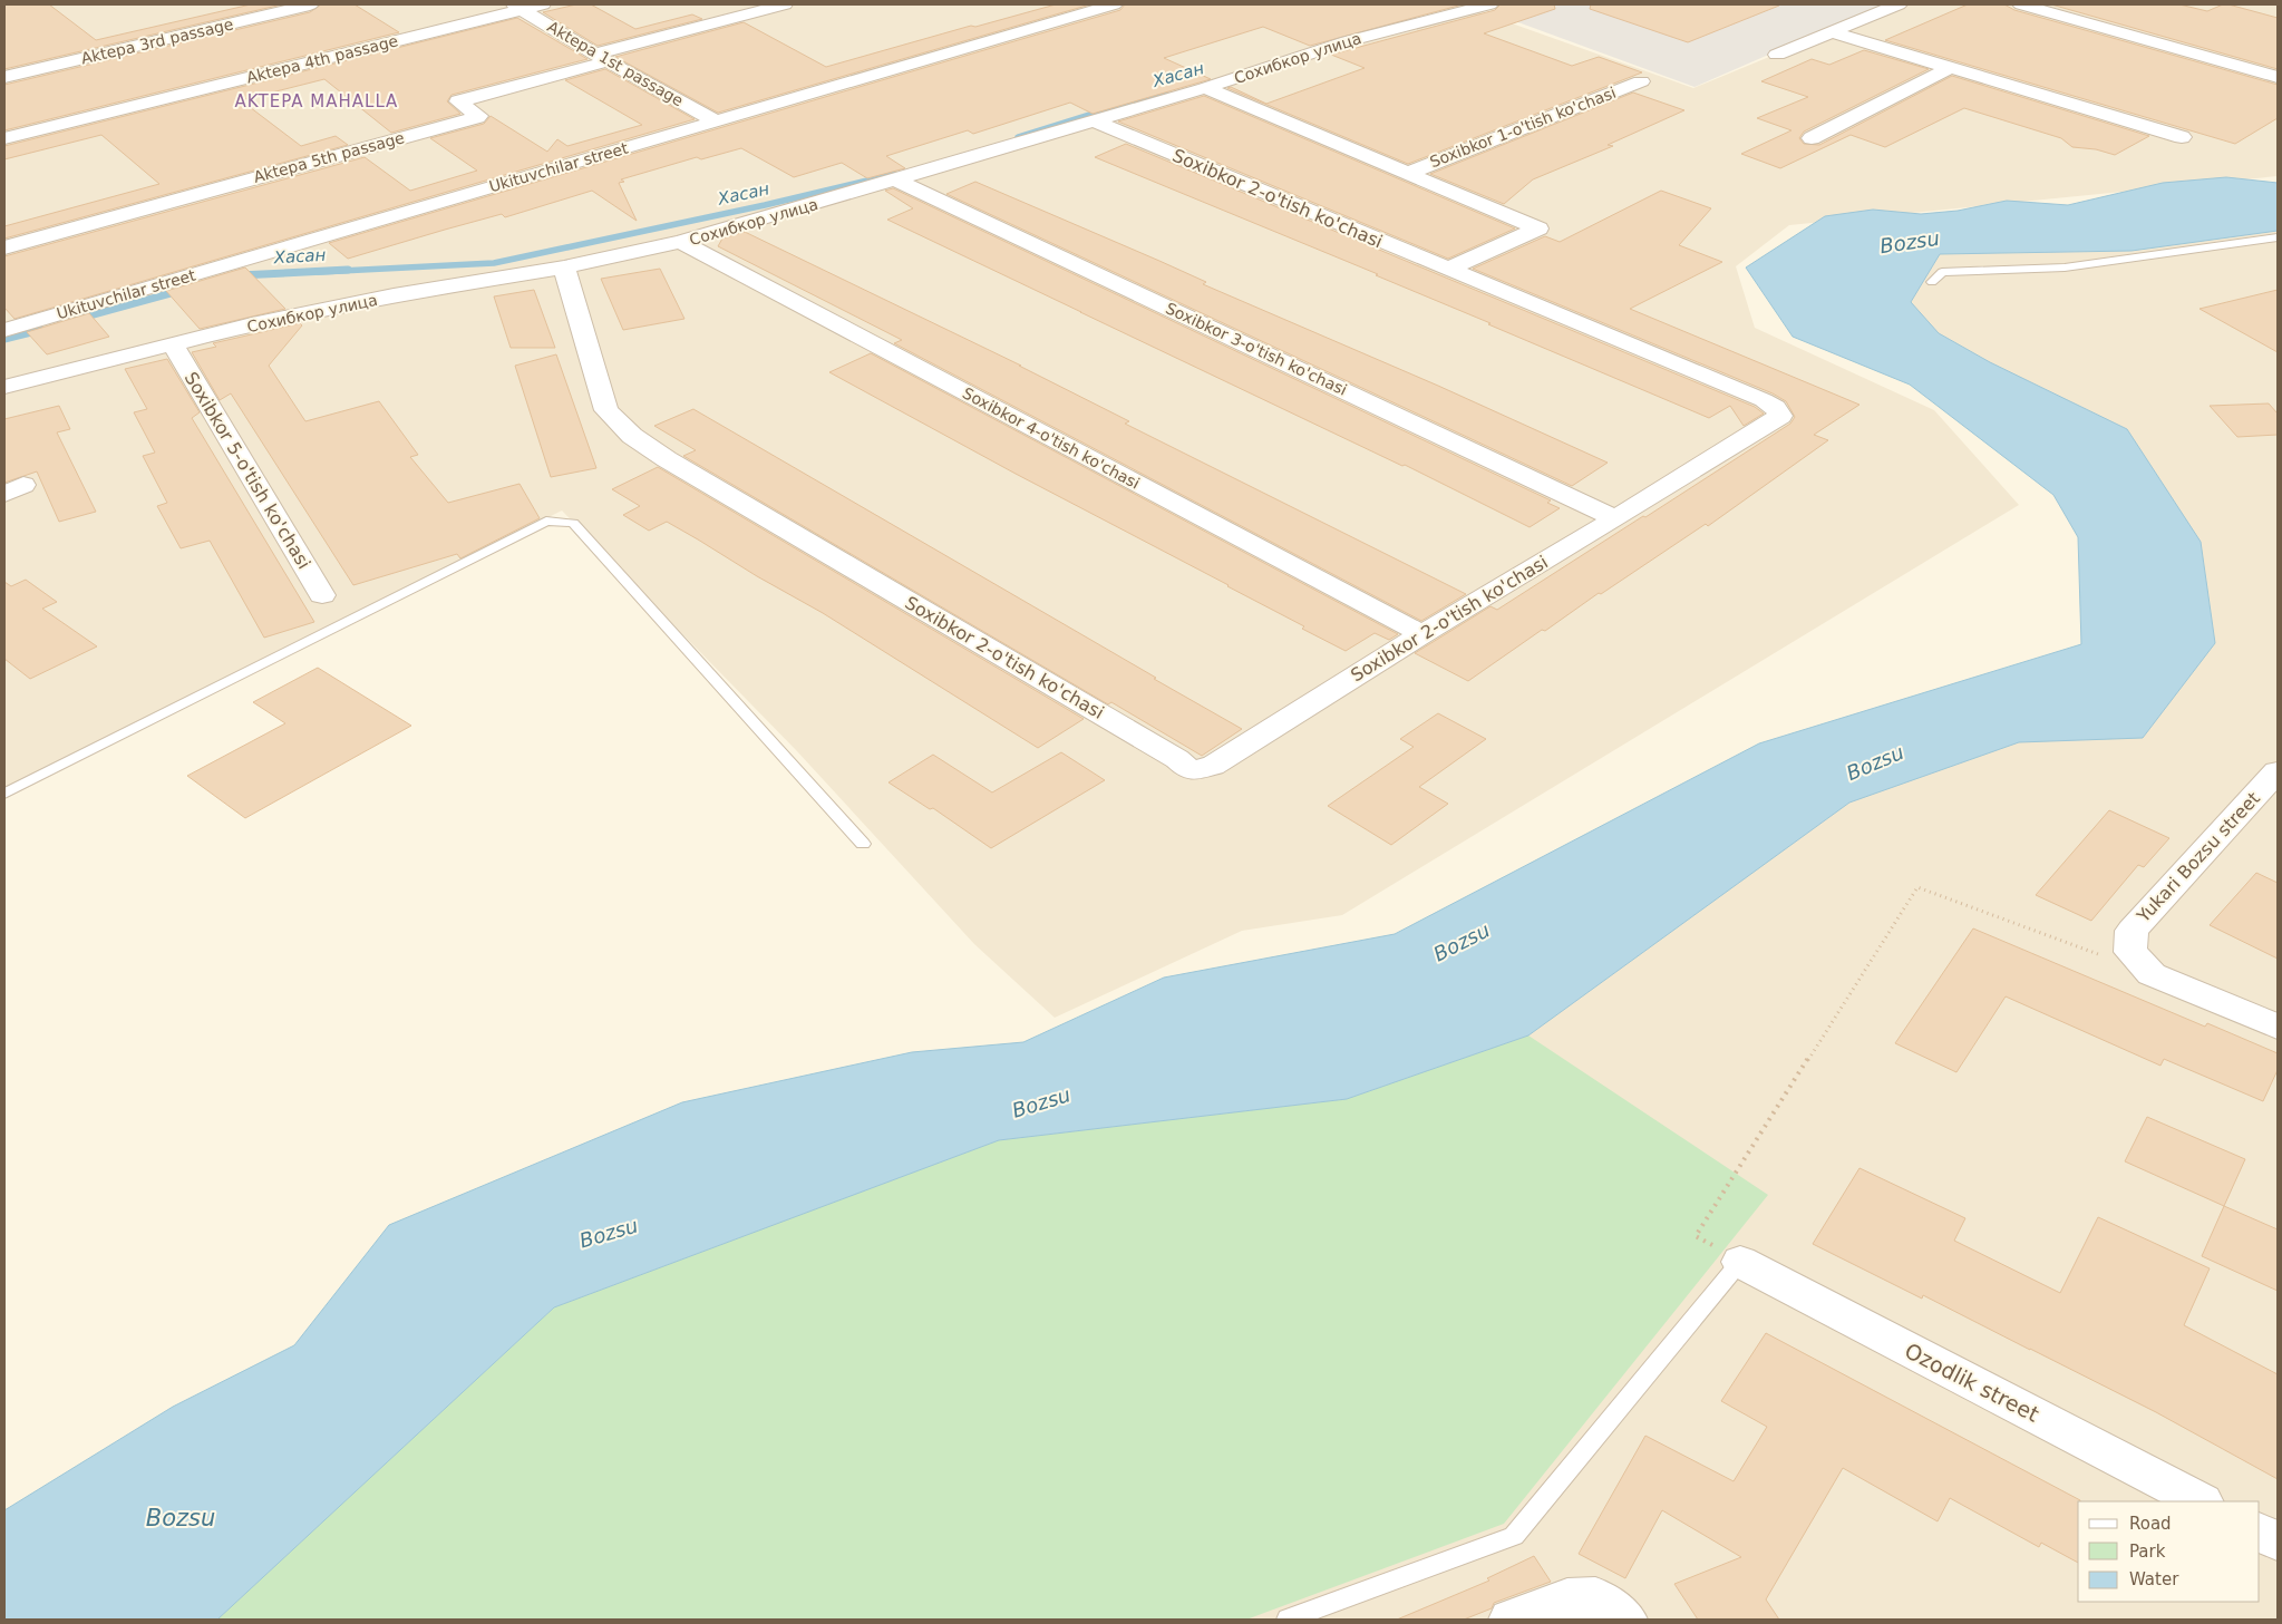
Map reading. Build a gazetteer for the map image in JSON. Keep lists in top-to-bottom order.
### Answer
{
  "streets": {
    "street": [
      "Aktepa 3rd passage",
      "Сохибкор улица",
      "Aktepa 4th passage",
      "Aktepa 1st passage",
      "Soxibkor 1-o'tish ko'chasi",
      "Aktepa 5th passage",
      "Ukituvchilar street",
      "Soxibkor 2-o'tish ko'chasi",
      "Soxibkor 3-o'tish ko'chasi",
      "Soxibkor 4-o'tish ko'chasi",
      "Soxibkor 5-o'tish ko'chasi",
      "Yukari Bozsu street",
      "Ozodlik street"
    ]
  },
  "crossings": [
    ["Сохибкор улица", "Soxibkor 1-o'tish ko'chasi"],
    ["Сохибкор улица", "Soxibkor 2-o'tish ko'chasi"],
    ["Сохибкор улица", "Soxibkor 3-o'tish ko'chasi"],
    ["Сохибкор улица", "Soxibkor 4-o'tish ko'chasi"],
    ["Сохибкор улица", "Soxibkor 5-o'tish ko'chasi"],
    ["Aktepa 4th passage", "Aktepa 1st passage"],
    ["Aktepa 1st passage", "Aktepa 5th passage"],
    ["Aktepa 1st passage", "Ukituvchilar street"],
    ["Soxibkor 1-o'tish ko'chasi", "Soxibkor 2-o'tish ko'chasi"],
    ["Soxibkor 2-o'tish ko'chasi", "Soxibkor 3-o'tish ko'chasi"],
    ["Soxibkor 2-o'tish ko'chasi", "Soxibkor 4-o'tish ko'chasi"]
  ],
  "districts": ["AKTEPA MAHALLA"],
  "water": ["Хасан", "Bozsu"],
  "legend": ["Road", "Park", "Water"]
}
